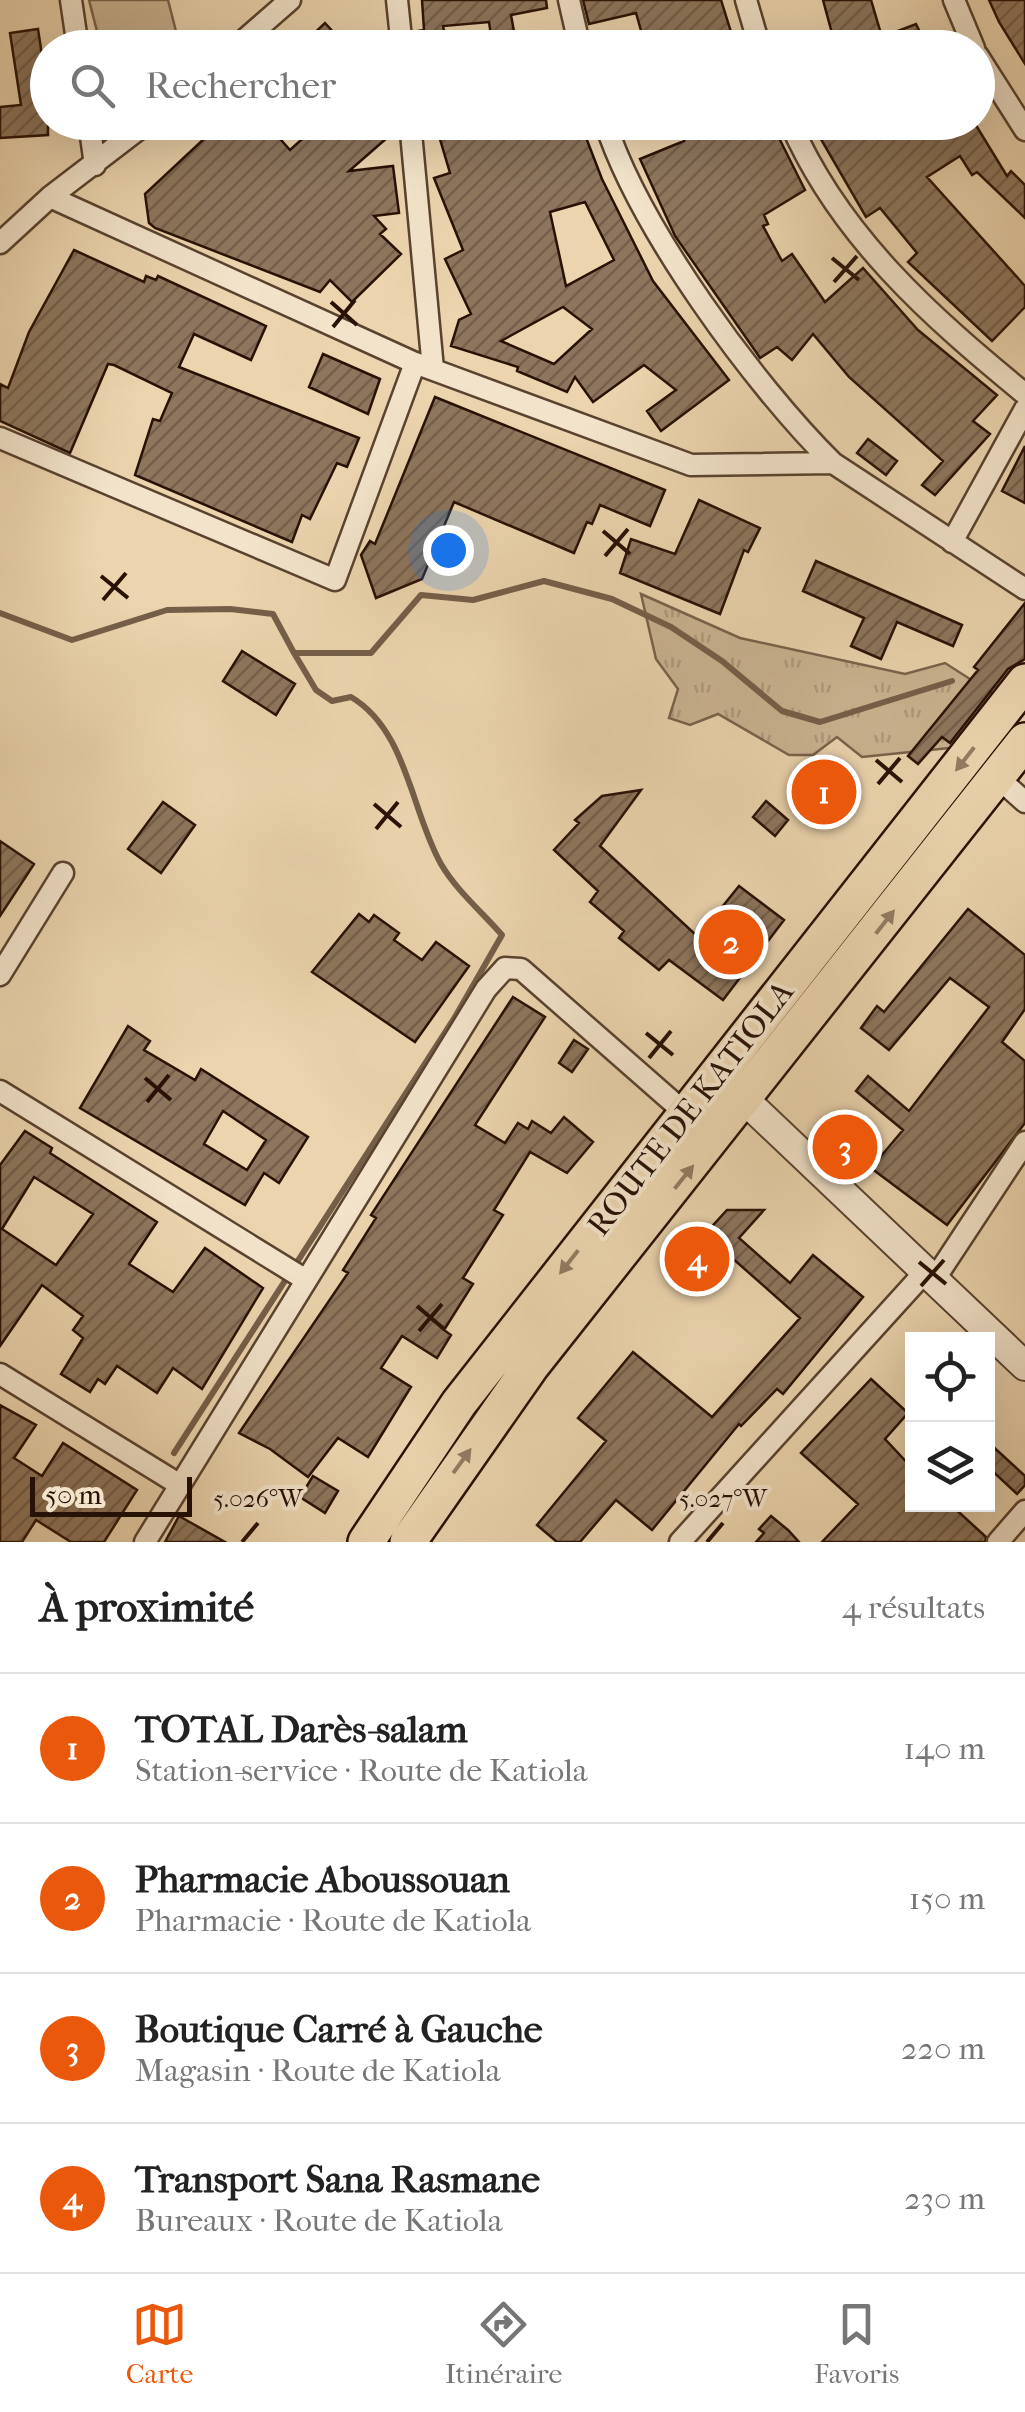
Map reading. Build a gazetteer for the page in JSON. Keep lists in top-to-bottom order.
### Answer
{
  "streets": {
    "highway": ["ROUTE DE KATIOLA"]
  },
  "scale_bar": "50 m",
  "page": {
    "search": "Rechercher",
    "pins": [
      "1",
      "2",
      "3",
      "4"
    ],
    "scale": "50 m",
    "heading": ["À proximité", "4 résultats"],
    "list": [
      {
        "mark": "1",
        "name": "TOTAL Darès-salam",
        "note": "Station-service · Route de Katiola",
        "value": "140 m"
      },
      {
        "mark": "2",
        "name": "Pharmacie Aboussouan",
        "note": "Pharmacie · Route de Katiola",
        "value": "150 m"
      },
      {
        "mark": "3",
        "name": "Boutique Carré à Gauche",
        "note": "Magasin · Route de Katiola",
        "value": "220 m"
      },
      {
        "mark": "4",
        "name": "Transport Sana Rasmane",
        "note": "Bureaux · Route de Katiola",
        "value": "230 m"
      }
    ],
    "nav": ["Carte", "Itinéraire", "Favoris"]
  },
  "coordinates": ["5.026°W", "5.027°W"]
}
